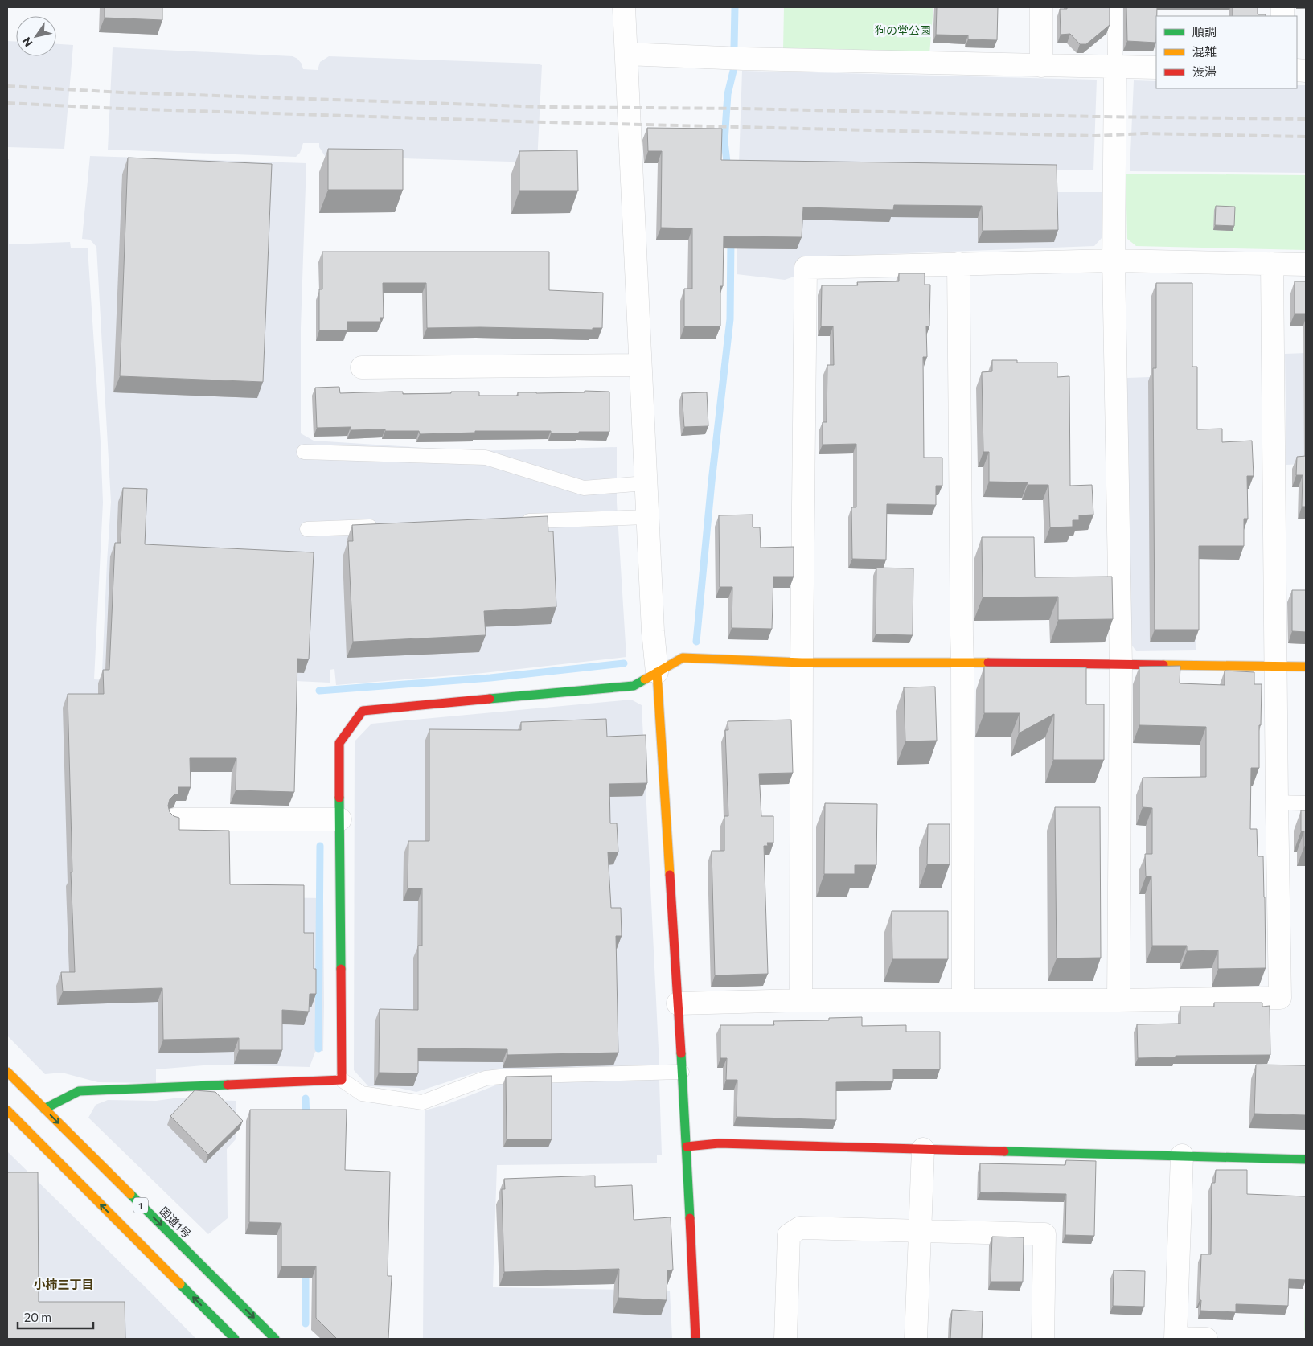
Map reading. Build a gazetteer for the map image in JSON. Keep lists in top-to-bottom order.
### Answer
{
  "streets": {
    "main road": ["1", "国道1号"]
  },
  "districts": ["小柿三丁目"],
  "parks": ["狗の堂公園"],
  "legend": ["順調", "混雑", "渋滞"],
  "scale_bar": "20 m",
  "north": "bottom left"
}
